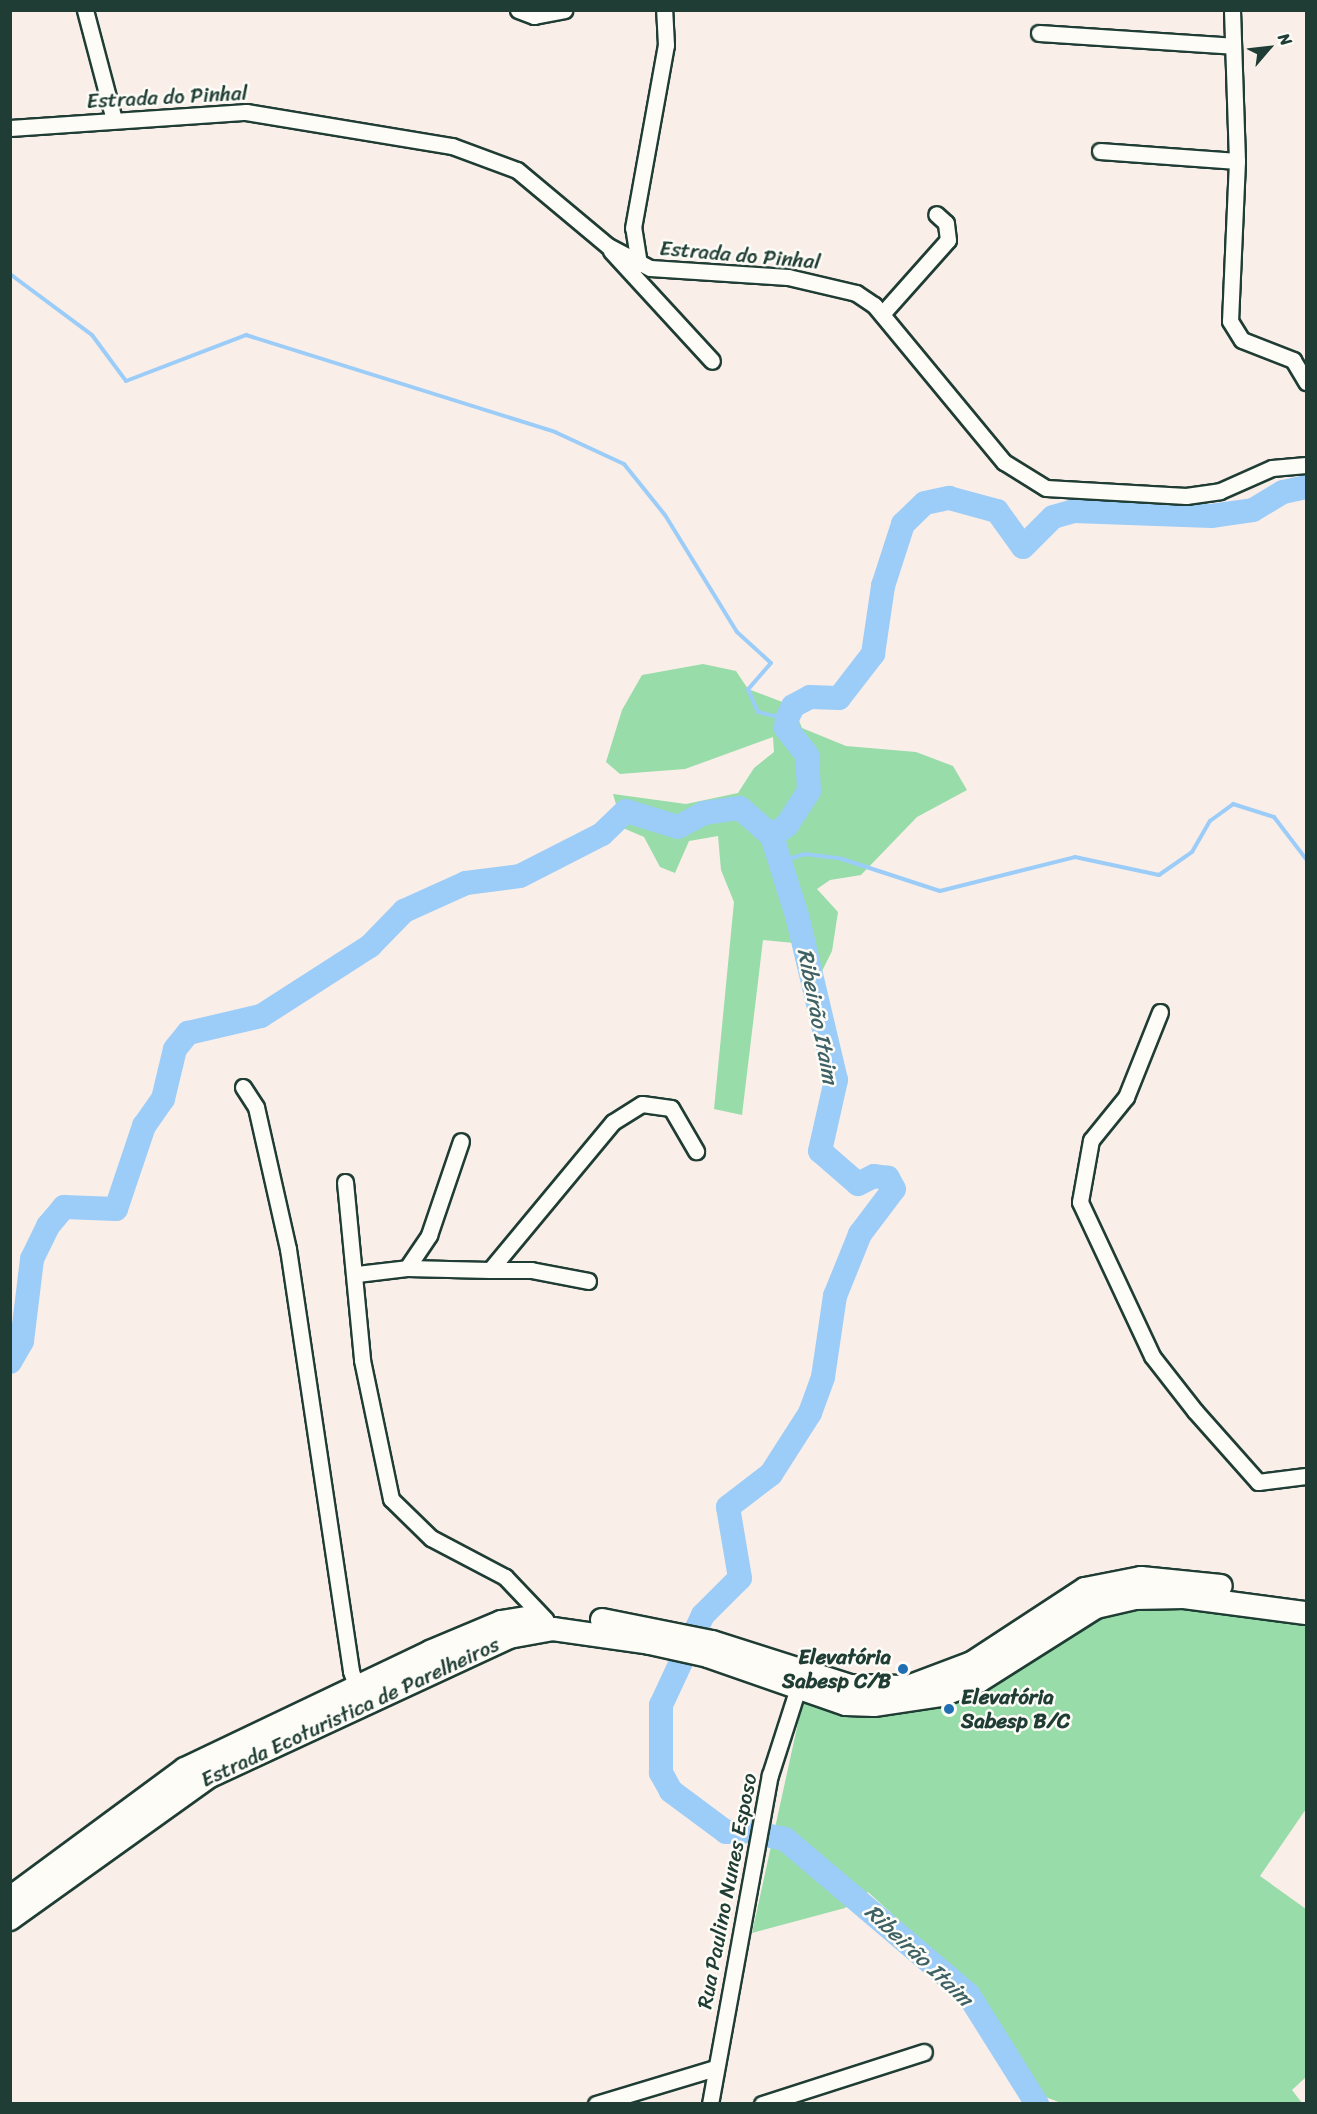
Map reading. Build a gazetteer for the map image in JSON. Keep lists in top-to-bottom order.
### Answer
{
  "streets": {
    "main road": ["Estrada Ecoturistica de Parelheiros"],
    "street": ["Estrada do Pinhal", "Rua Paulino Nunes Esposo"]
  },
  "water": ["Ribeirão Itaim"],
  "places": ["Elevatória Sabesp C/B", "Elevatória Sabesp B/C"],
  "north": "top right"
}
